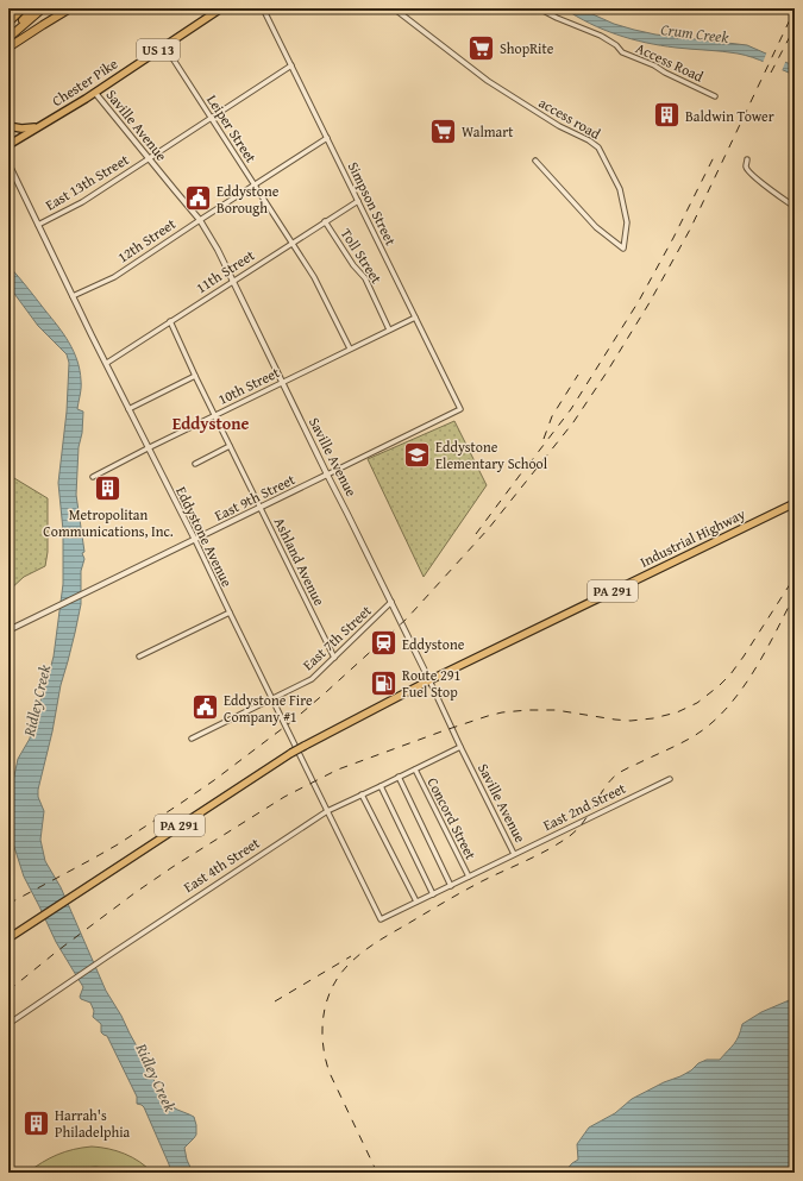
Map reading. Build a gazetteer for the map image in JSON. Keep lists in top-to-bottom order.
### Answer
{
  "streets": {
    "main road": [
      "US 13",
      "Chester Pike",
      "Industrial Highway",
      "PA 291"
    ],
    "street": [
      "Access Road",
      "access road",
      "Saville Avenue",
      "Leiper Street",
      "East 13th Street",
      "Simpson Street",
      "12th Street",
      "Toll Street",
      "11th Street",
      "10th Street",
      "East 9th Street",
      "Eddystone Avenue",
      "Ashland Avenue",
      "East 7th Street",
      "East 2nd Street",
      "Concord Street",
      "East 4th Street"
    ]
  },
  "crossings": [
    ["Chester Pike", "Saville Avenue"],
    ["Chester Pike", "Leiper Street"],
    ["Saville Avenue", "East 13th Street"],
    ["Saville Avenue", "12th Street"],
    ["Saville Avenue", "11th Street"],
    ["Saville Avenue", "10th Street"],
    ["Saville Avenue", "East 9th Street"],
    ["Saville Avenue", "Industrial Highway"],
    ["Saville Avenue", "East 7th Street"],
    ["Saville Avenue", "East 2nd Street"],
    ["Saville Avenue", "East 4th Street"],
    ["Leiper Street", "East 13th Street"],
    ["Leiper Street", "12th Street"],
    ["Leiper Street", "11th Street"],
    ["Leiper Street", "10th Street"],
    ["East 13th Street", "Simpson Street"],
    ["East 13th Street", "Eddystone Avenue"],
    ["Simpson Street", "12th Street"],
    ["Simpson Street", "11th Street"],
    ["Simpson Street", "10th Street"],
    ["Simpson Street", "East 9th Street"],
    ["12th Street", "Eddystone Avenue"],
    ["Toll Street", "11th Street"],
    ["Toll Street", "10th Street"],
    ["11th Street", "Eddystone Avenue"],
    ["11th Street", "Ashland Avenue"],
    ["10th Street", "Eddystone Avenue"],
    ["10th Street", "Ashland Avenue"],
    ["East 9th Street", "Eddystone Avenue"],
    ["East 9th Street", "Ashland Avenue"],
    ["Eddystone Avenue", "East 7th Street"],
    ["Eddystone Avenue", "East 2nd Street"],
    ["Eddystone Avenue", "East 4th Street"],
    ["Ashland Avenue", "East 7th Street"],
    ["East 2nd Street", "Concord Street"],
    ["Concord Street", "East 4th Street"]
  ],
  "districts": ["Eddystone"],
  "water": ["Crum Creek", "Ridley Creek"],
  "places": {
    "supermarket": ["ShopRite", "Walmart"],
    "building": ["Baldwin Tower", "Metropolitan Communications, Inc.", "Harrah's Philadelphia"],
    "public building": ["Eddystone Borough", "Eddystone Fire Company #1"],
    "school or university": ["Eddystone Elementary School"],
    "station": ["Eddystone"],
    "fuel station": ["Route 291 Fuel Stop"]
  }
}
